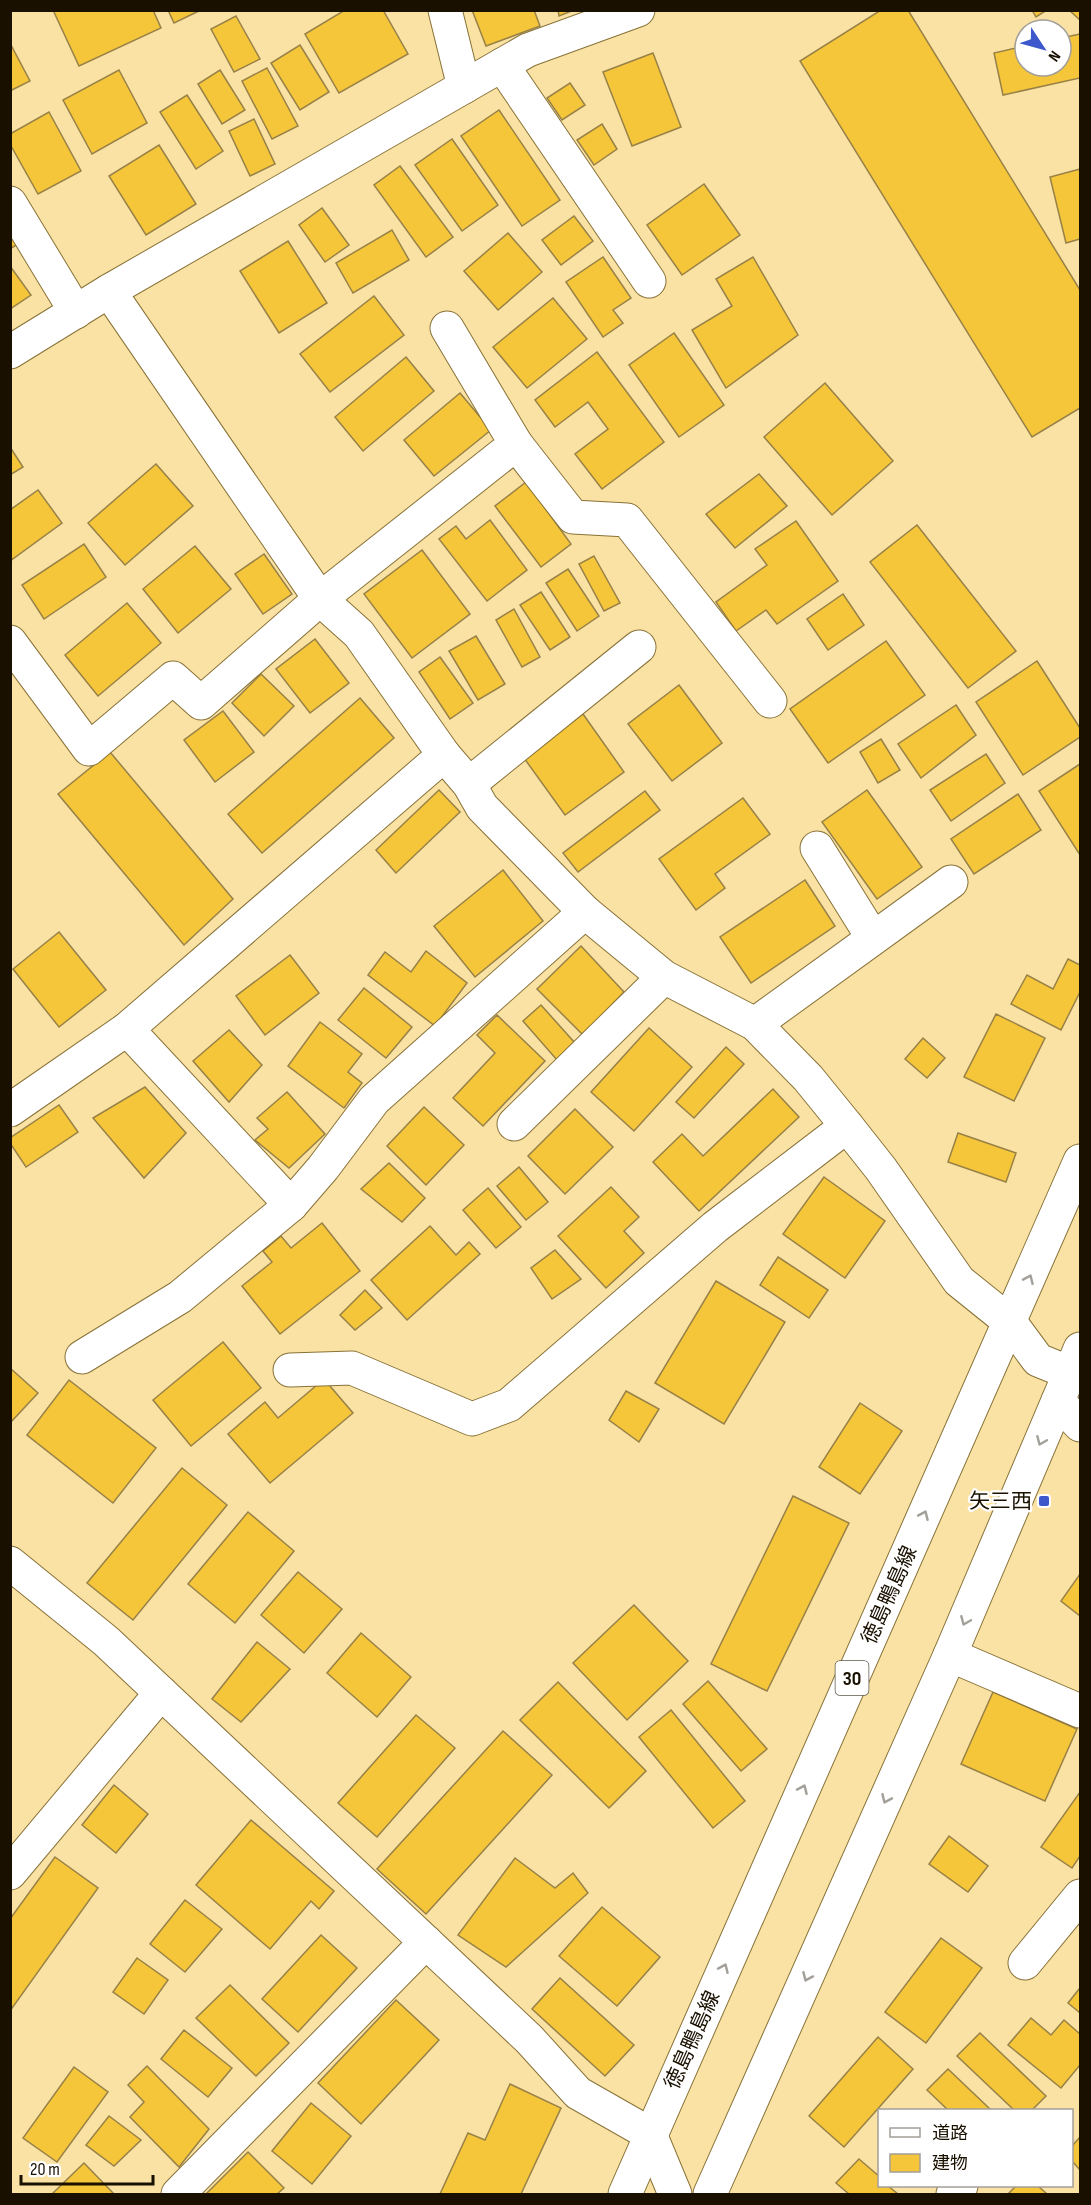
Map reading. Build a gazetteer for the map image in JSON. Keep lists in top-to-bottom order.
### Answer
{
  "streets": {
    "street": ["徳島鴨島線", "30"]
  },
  "places": {
    "transit": ["矢三西"]
  },
  "legend": ["道路", "建物"],
  "scale_bar": "20 m",
  "north": "bottom right"
}
